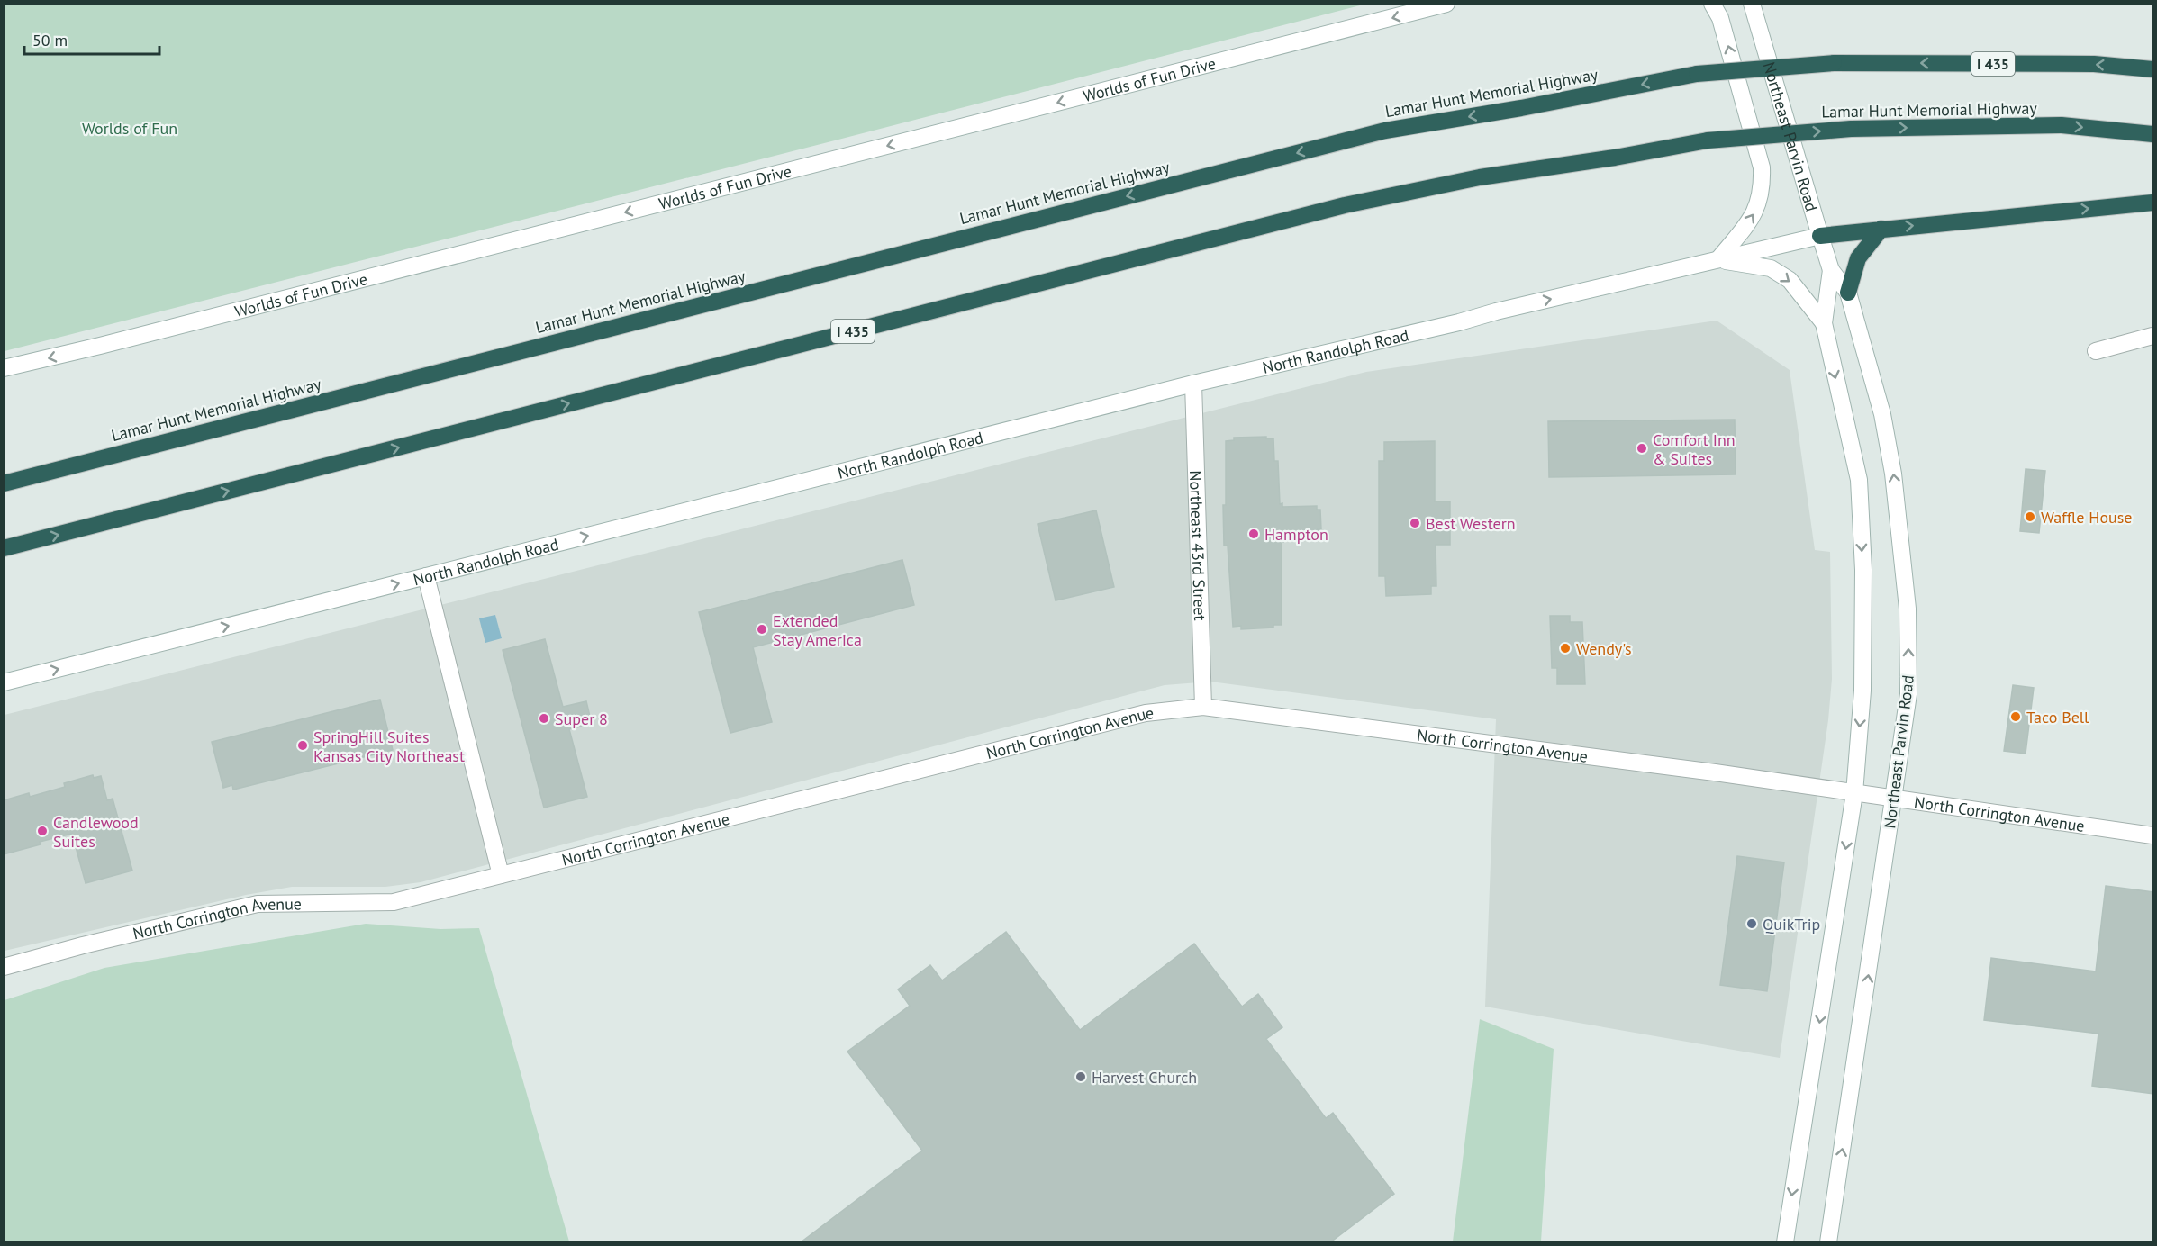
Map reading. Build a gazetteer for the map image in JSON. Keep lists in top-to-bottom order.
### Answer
{
  "streets": {
    "highway": ["I 435", "Lamar Hunt Memorial Highway"],
    "main road": [
      "Worlds of Fun Drive",
      "Northeast Parvin Road",
      "North Randolph Road",
      "Northeast 43rd Street",
      "North Corrington Avenue"
    ]
  },
  "crossings": [
    ["Northeast Parvin Road", "North Randolph Road"],
    ["Northeast Parvin Road", "North Corrington Avenue"],
    ["North Randolph Road", "Northeast 43rd Street"],
    ["Northeast 43rd Street", "North Corrington Avenue"]
  ],
  "one_way": ["Worlds of Fun Drive", "North Randolph Road"],
  "parks": ["Worlds of Fun"],
  "places": [
    "Comfort Inn & Suites",
    "Waffle House",
    "Best Western",
    "Hampton",
    "Extended Stay America",
    "Wendy's",
    "Taco Bell",
    "Super 8",
    "SpringHill Suites Kansas City Northeast",
    "Candlewood Suites",
    "QuikTrip",
    "Harvest Church"
  ],
  "scale_bar": "50 m"
}
